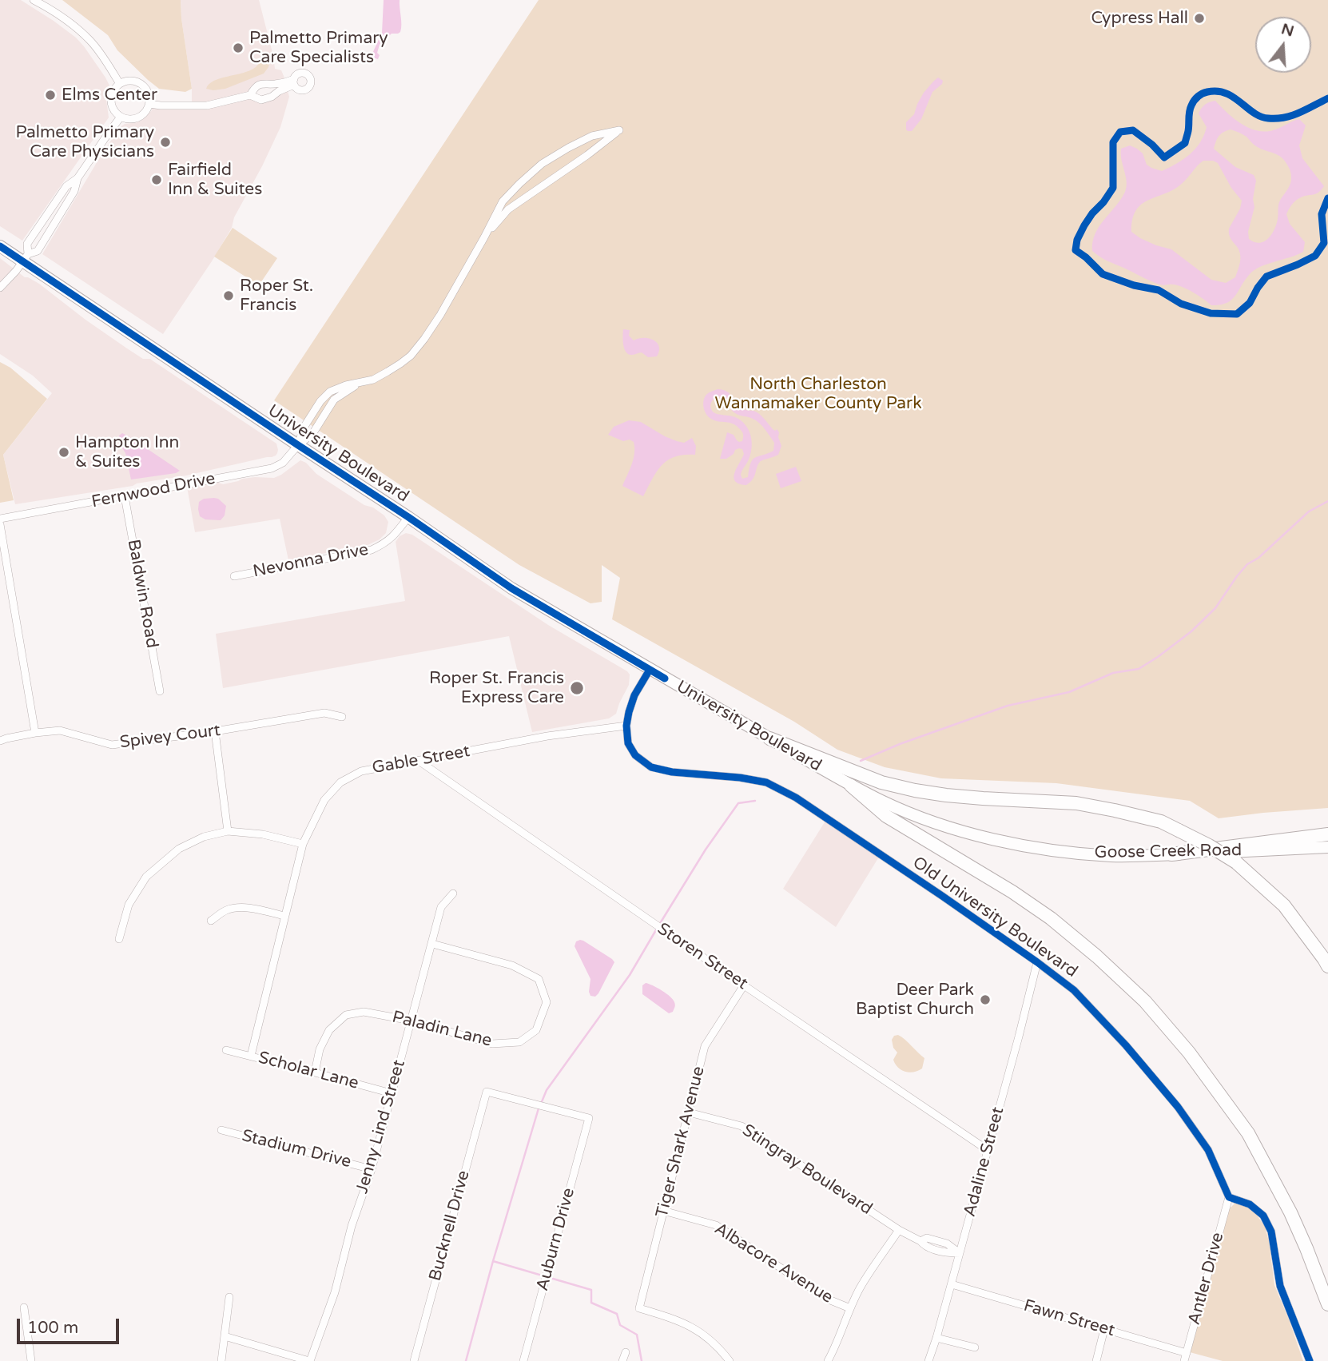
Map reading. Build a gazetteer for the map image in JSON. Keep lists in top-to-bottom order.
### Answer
{
  "streets": {
    "main road": ["University Boulevard", "Goose Creek Road"],
    "street": [
      "Fernwood Drive",
      "Nevonna Drive",
      "Baldwin Road",
      "Spivey Court",
      "Gable Street",
      "Old University Boulevard",
      "Storen Street",
      "Paladin Lane",
      "Scholar Lane",
      "Jenny Lind Street",
      "Tiger Shark Avenue",
      "Stadium Drive",
      "Adaline Street",
      "Stingray Boulevard",
      "Bucknell Drive",
      "Auburn Drive",
      "Albacore Avenue",
      "Antler Drive",
      "Fawn Street"
    ]
  },
  "crossings": [
    ["University Boulevard", "Fernwood Drive"],
    ["University Boulevard", "Nevonna Drive"],
    ["University Boulevard", "Goose Creek Road"],
    ["University Boulevard", "Old University Boulevard"],
    ["Fernwood Drive", "Baldwin Road"],
    ["Gable Street", "Old University Boulevard"],
    ["Gable Street", "Storen Street"],
    ["Gable Street", "Scholar Lane"],
    ["Old University Boulevard", "Adaline Street"],
    ["Old University Boulevard", "Antler Drive"],
    ["Storen Street", "Tiger Shark Avenue"],
    ["Storen Street", "Adaline Street"],
    ["Paladin Lane", "Scholar Lane"],
    ["Paladin Lane", "Jenny Lind Street"],
    ["Scholar Lane", "Jenny Lind Street"],
    ["Jenny Lind Street", "Stadium Drive"],
    ["Tiger Shark Avenue", "Stingray Boulevard"],
    ["Tiger Shark Avenue", "Albacore Avenue"],
    ["Adaline Street", "Stingray Boulevard"],
    ["Adaline Street", "Fawn Street"],
    ["Bucknell Drive", "Auburn Drive"],
    ["Antler Drive", "Fawn Street"]
  ],
  "parks": ["North Charleston Wannamaker County Park"],
  "places": [
    "Cypress Hall",
    "Palmetto Primary Care Specialists",
    "Elms Center",
    "Palmetto Primary Care Physicians",
    "Fairfield Inn & Suites",
    "Roper St. Francis",
    "Hampton Inn & Suites",
    "Roper St. Francis Express Care",
    "Deer Park Baptist Church"
  ],
  "scale_bar": "100 m",
  "north": "top"
}
